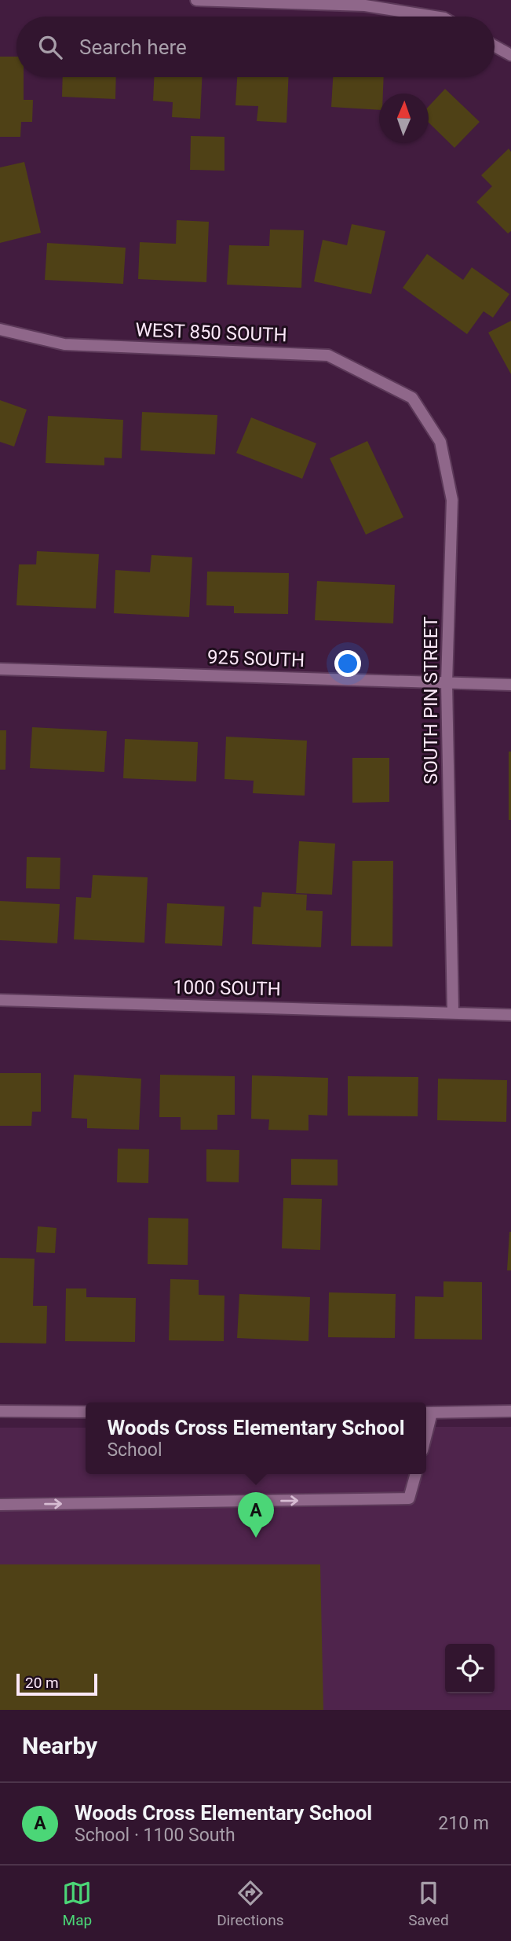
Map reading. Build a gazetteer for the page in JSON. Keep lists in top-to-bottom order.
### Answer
{
  "streets": {
    "street": [
      "WEST 850 SOUTH",
      "925 SOUTH",
      "SOUTH PIN STREET",
      "1000 SOUTH"
    ]
  },
  "crossings": [
    ["WEST 850 SOUTH", "SOUTH PIN STREET"],
    ["925 SOUTH", "SOUTH PIN STREET"],
    ["SOUTH PIN STREET", "1000 SOUTH"]
  ],
  "scale_bar": "20 m",
  "north": "top",
  "page": {
    "search": "Search here",
    "popup": ["Woods Cross Elementary School", "School"],
    "pins": "A",
    "scale": "20 m",
    "heading": "Nearby",
    "list": [
      {
        "mark": "A",
        "name": "Woods Cross Elementary School",
        "note": "School · 1100 South",
        "value": "210 m"
      }
    ],
    "nav": ["Map", "Directions", "Saved"]
  }
}
